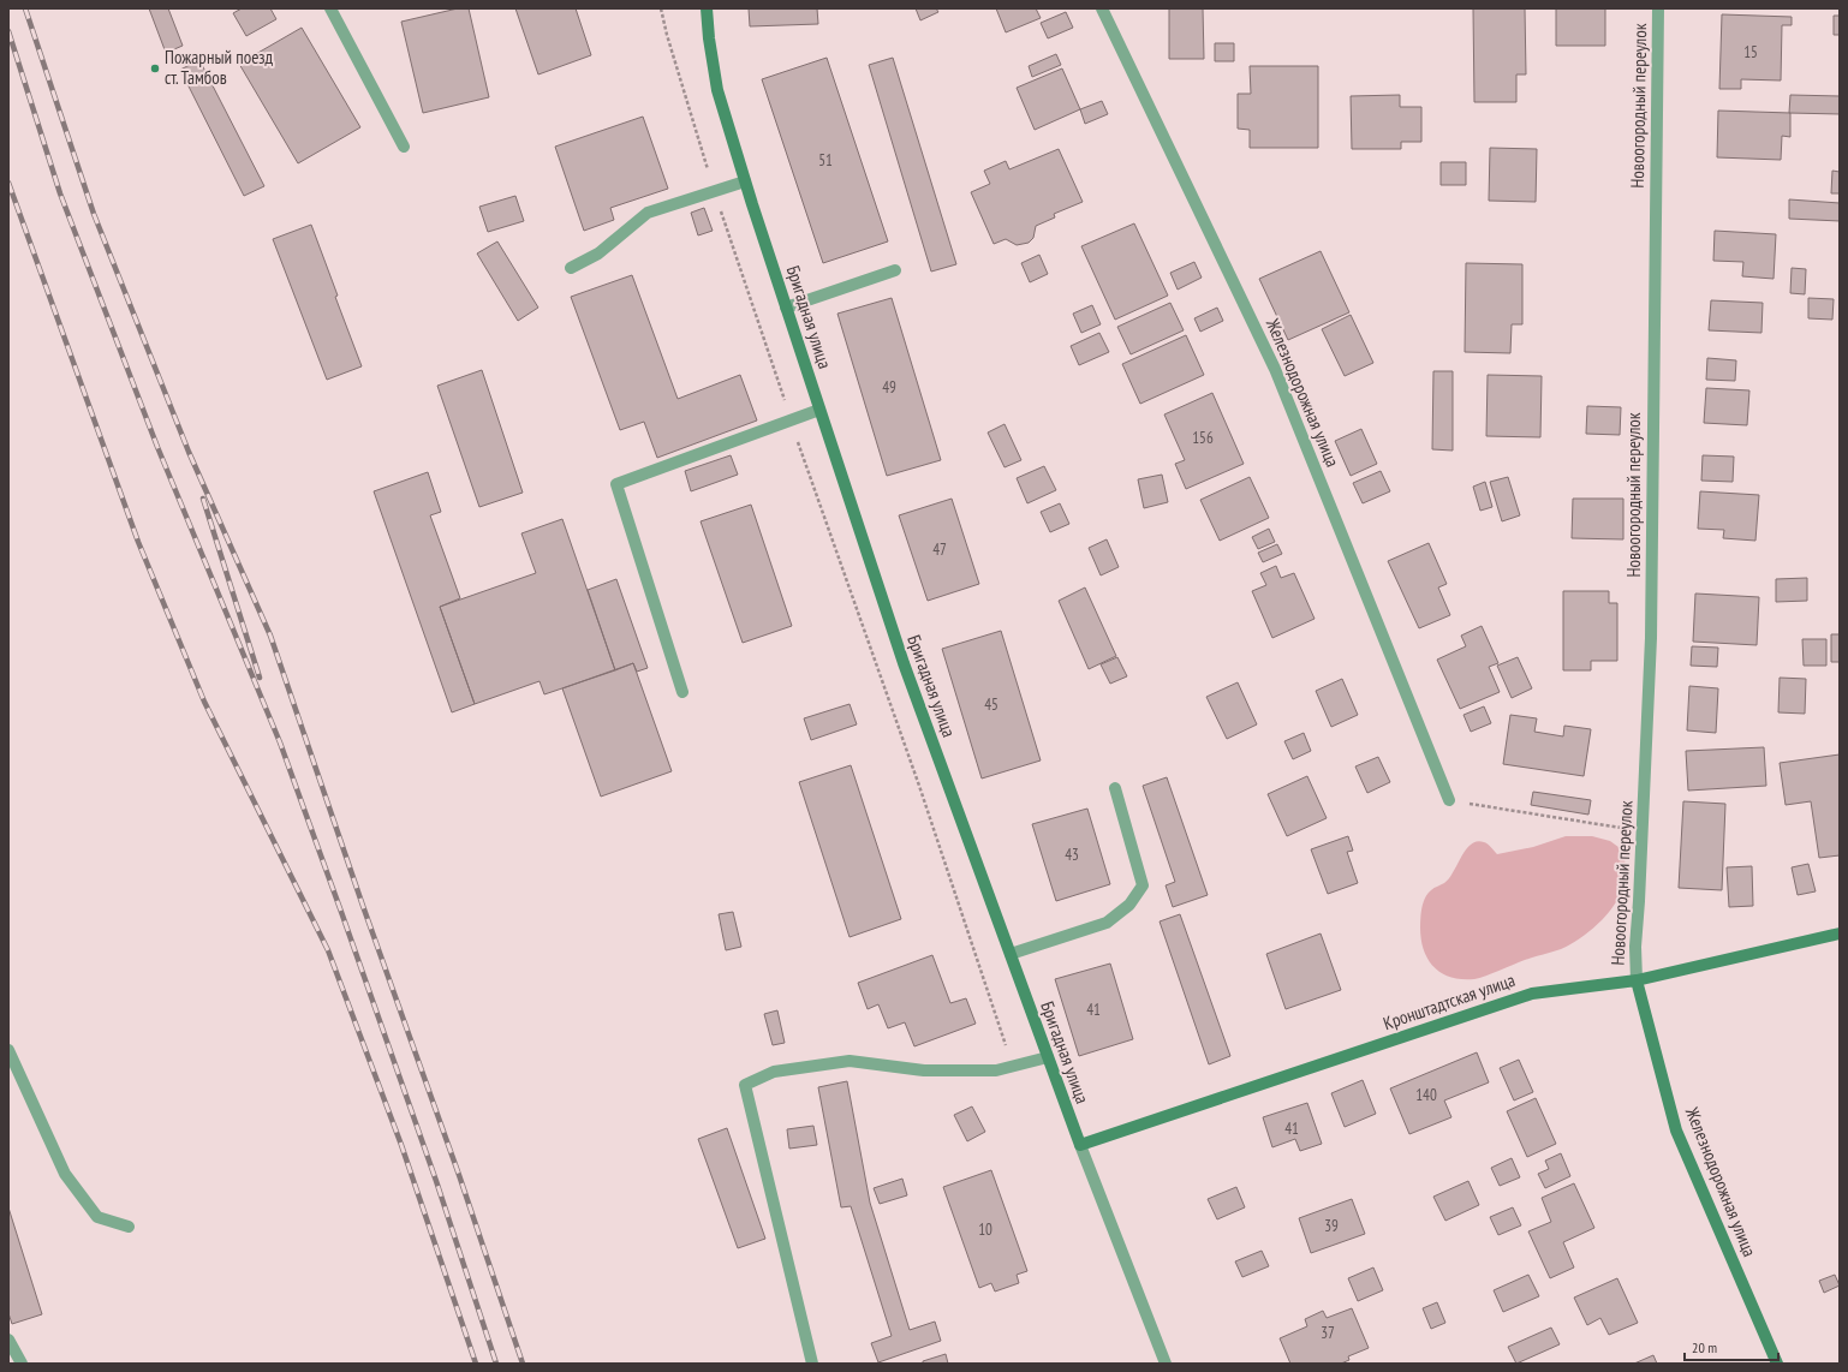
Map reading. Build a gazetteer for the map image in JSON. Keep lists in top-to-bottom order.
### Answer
{
  "streets": {
    "street": [
      "Новоогородный переулок",
      "Бригадная улица",
      "Железнодорожная улица",
      "Кронштадтская улица"
    ]
  },
  "crossings": [
    ["Новоогородный переулок", "Железнодорожная улица"],
    ["Новоогородный переулок", "Кронштадтская улица"],
    ["Бригадная улица", "Кронштадтская улица"],
    ["Железнодорожная улица", "Кронштадтская улица"]
  ],
  "places": ["Пожарный поезд ст. Тамбов"],
  "house_numbers": [
    "15",
    "51",
    "49",
    "156",
    "47",
    "45",
    "43",
    "41",
    "140",
    "41",
    "39",
    "10",
    "37"
  ],
  "scale_bar": "20 m"
}
